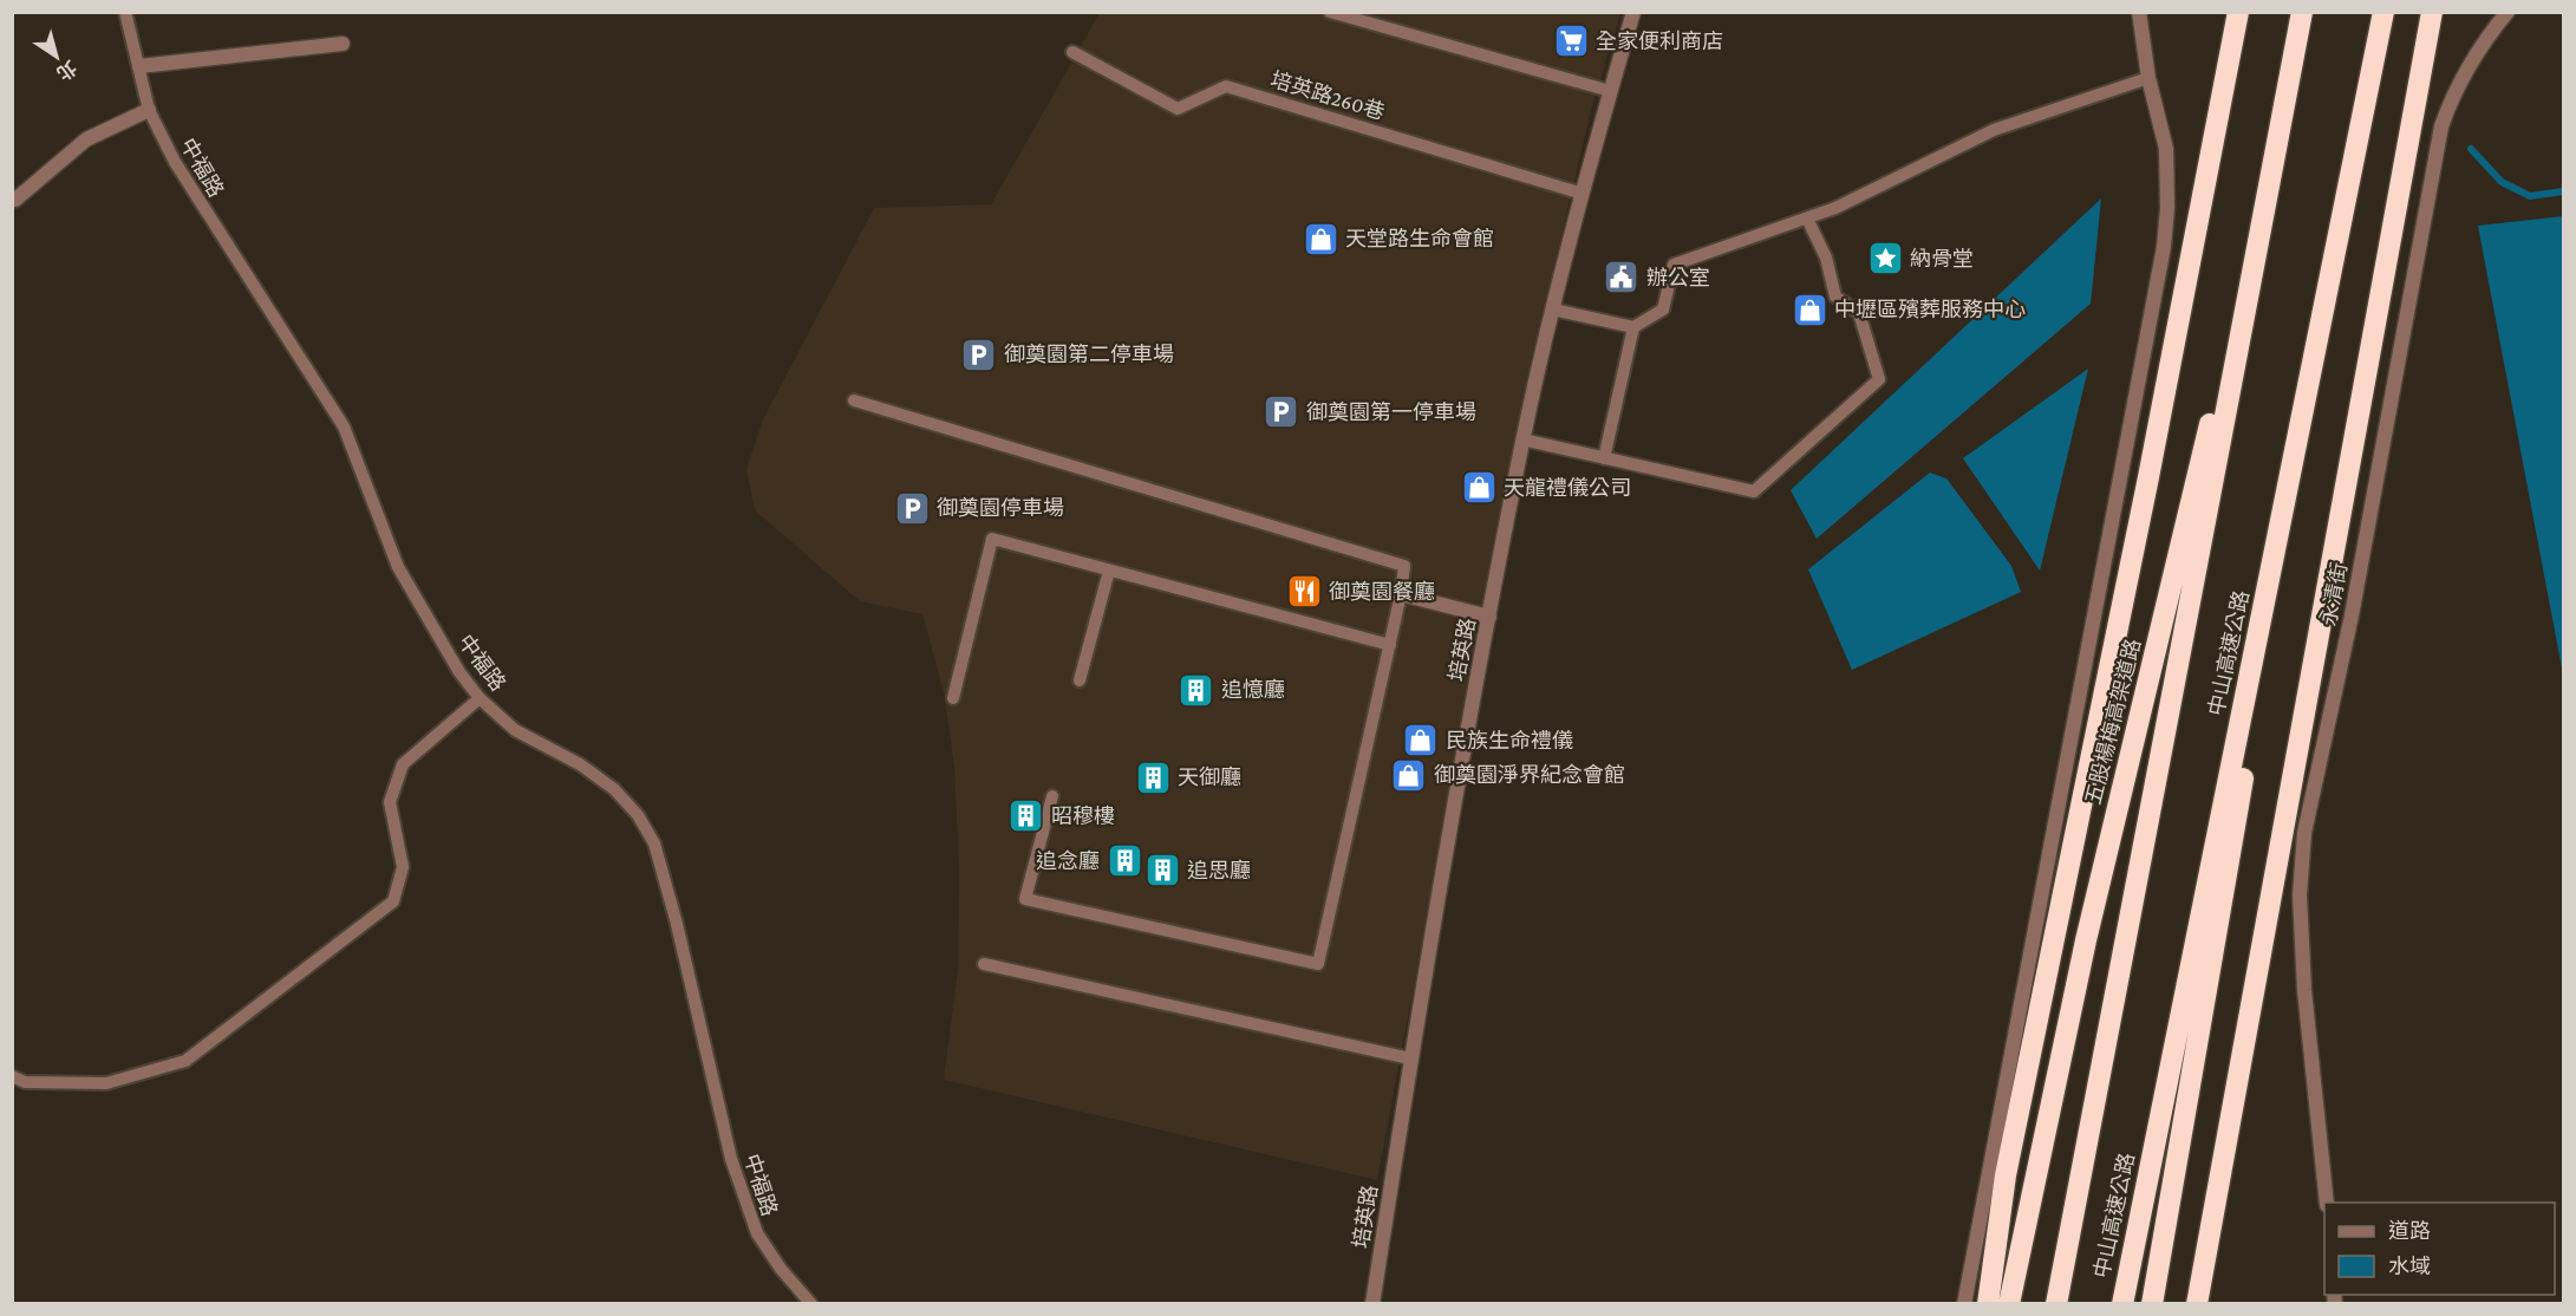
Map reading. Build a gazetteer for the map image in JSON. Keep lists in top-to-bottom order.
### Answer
{
  "streets": {
    "highway": ["中山高速公路", "五股楊梅高架道路"],
    "street": ["永清街", "培英路"],
    "lane": ["培英路260巷", "中福路"]
  },
  "crossings": [
    ["培英路260巷", "培英路"],
    ["中山高速公路", "五股楊梅高架道路"]
  ],
  "places": {
    "supermarket": ["全家便利商店"],
    "shop": [
      "天堂路生命會館",
      "中壢區殯葬服務中心",
      "天龍禮儀公司",
      "民族生命禮儀",
      "御奠園淨界紀念會館"
    ],
    "place": ["納骨堂"],
    "public building": ["辦公室"],
    "parking": ["御奠園第二停車場", "御奠園第一停車場", "御奠園停車場"],
    "restaurant": ["御奠園餐廳"],
    "building": [
      "追憶廳",
      "天御廳",
      "昭穆樓",
      "追念廳",
      "追思廳"
    ]
  },
  "legend": ["道路", "水域"],
  "north": "bottom right"
}
